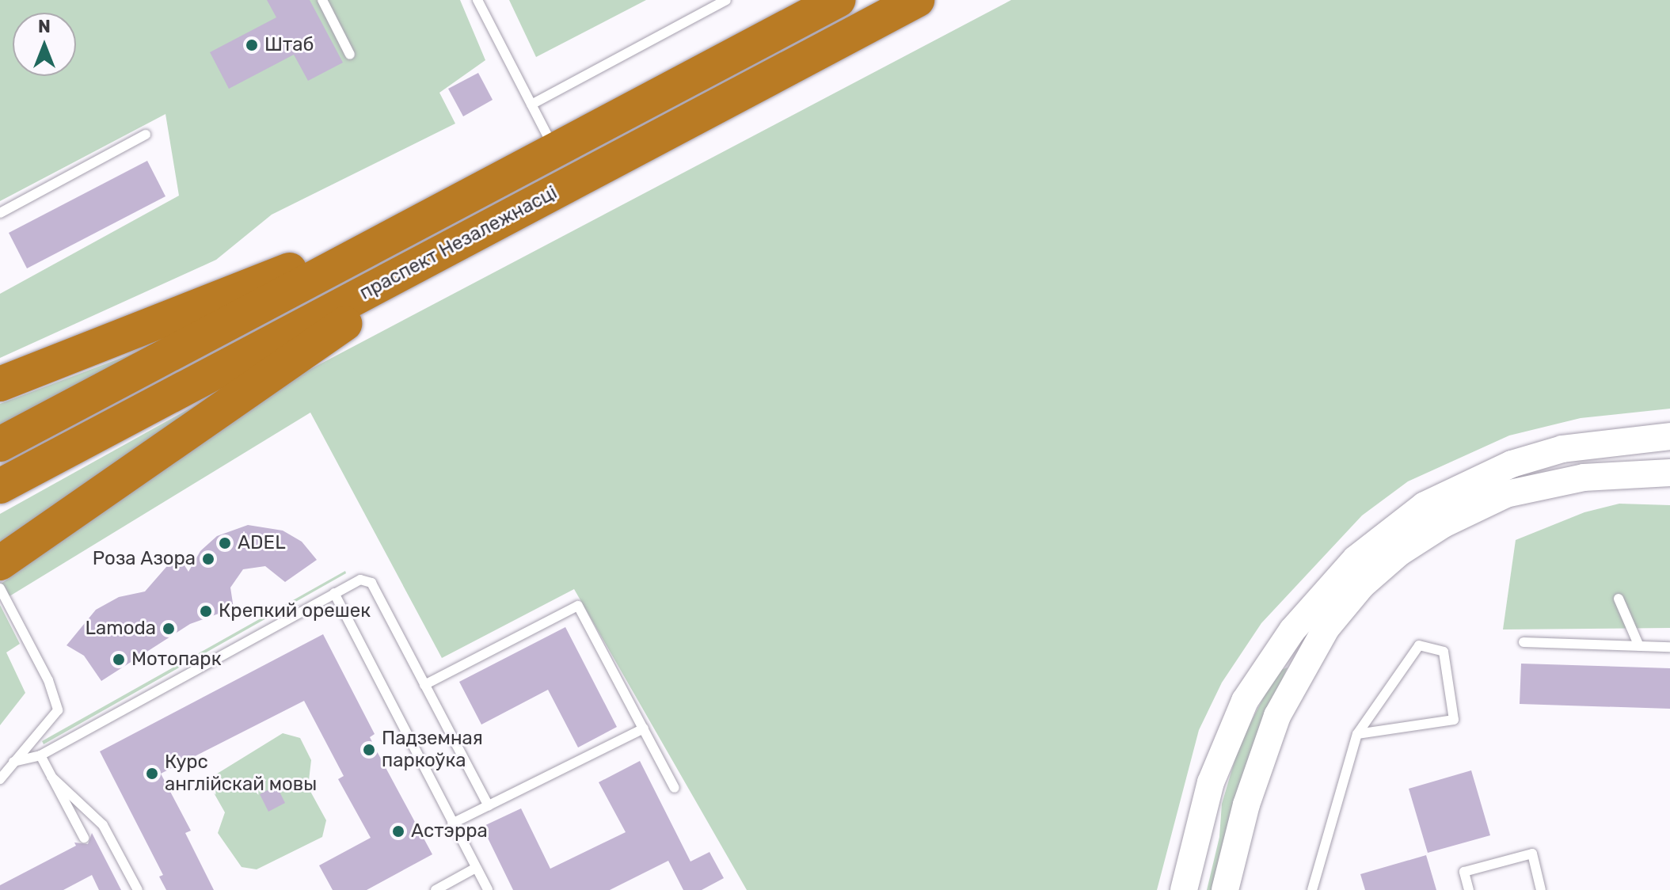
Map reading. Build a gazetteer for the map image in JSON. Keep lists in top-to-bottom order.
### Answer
{
  "streets": {
    "highway": ["праспект Незалежнасці"]
  },
  "places": [
    "Штаб",
    "ADEL",
    "Роза Азора",
    "Крепкий орешек",
    "Lamoda",
    "Мотопарк",
    "Падземная паркоўка",
    "Курс англійскай мовы",
    "Астэрра"
  ],
  "north": "top"
}
